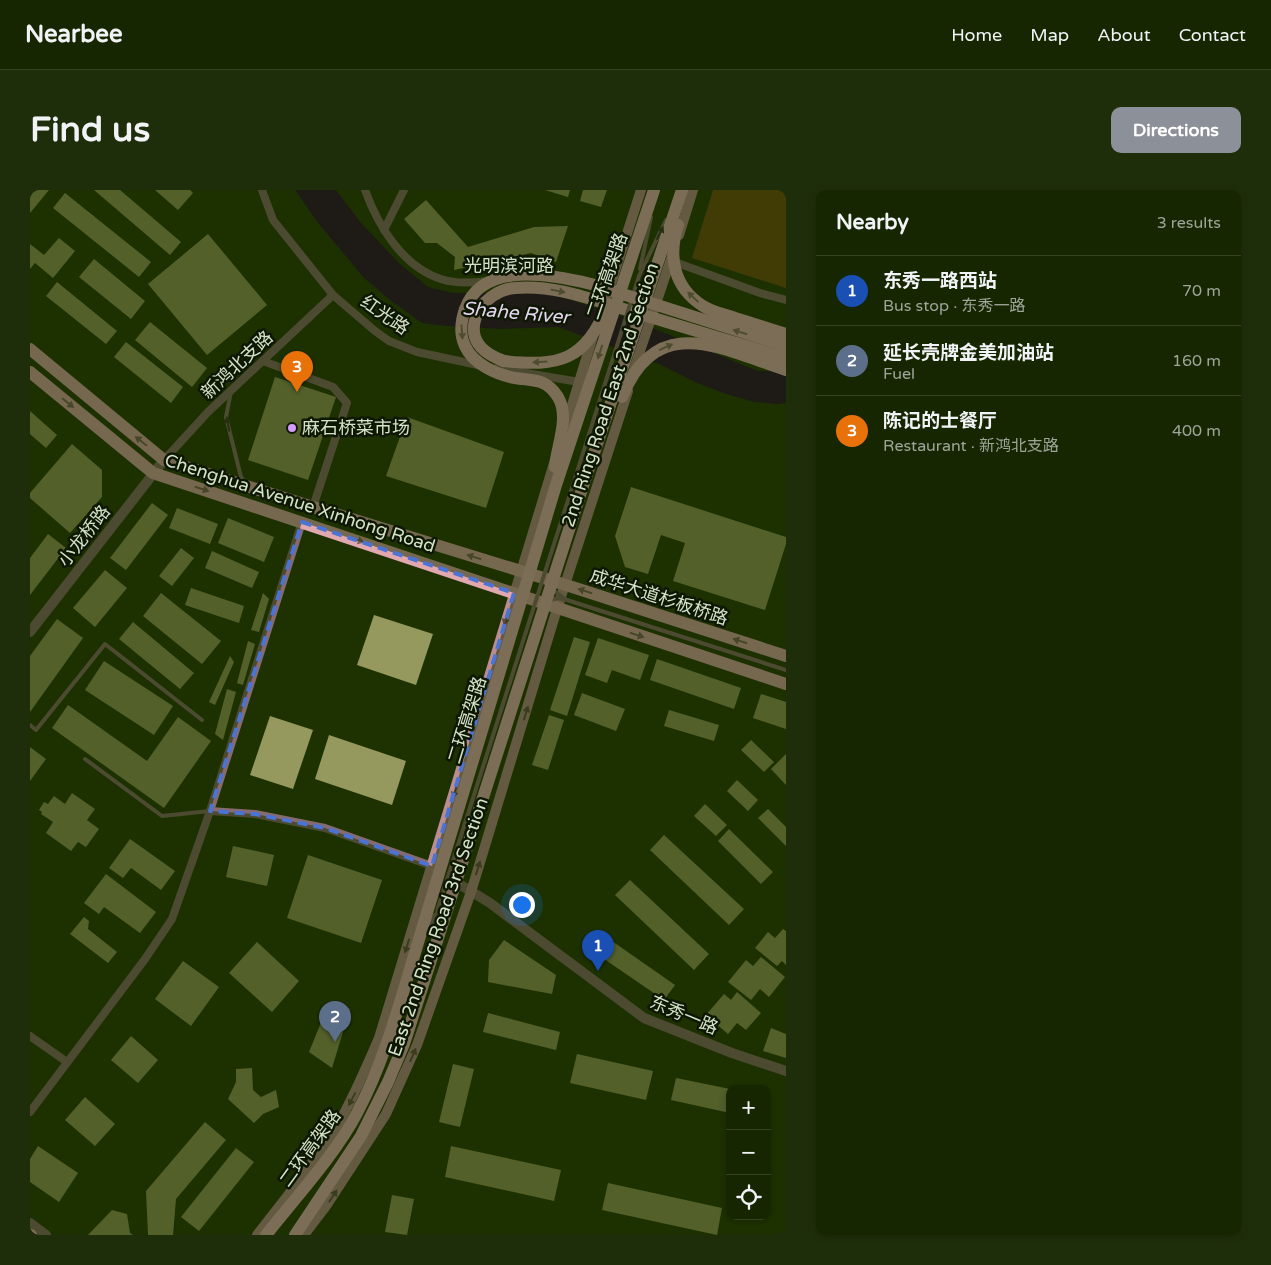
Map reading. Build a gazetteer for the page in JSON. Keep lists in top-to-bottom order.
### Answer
{
  "streets": {
    "highway": ["二环高架路"],
    "main road": [
      "2nd Ring Road East 2nd Section",
      "Chenghua Avenue Xinhong Road",
      "成华大道杉板桥路",
      "East 2nd Ring Road 3rd Section"
    ],
    "street": [
      "光明滨河路",
      "红光路",
      "新鸿北支路",
      "小龙桥路",
      "东秀一路"
    ]
  },
  "crossings": [
    ["光明滨河路", "2nd Ring Road East 2nd Section"],
    ["红光路", "新鸿北支路"],
    ["红光路", "2nd Ring Road East 2nd Section"],
    ["新鸿北支路", "Chenghua Avenue Xinhong Road"],
    ["新鸿北支路", "小龙桥路"],
    ["2nd Ring Road East 2nd Section", "Chenghua Avenue Xinhong Road"],
    ["2nd Ring Road East 2nd Section", "成华大道杉板桥路"],
    ["2nd Ring Road East 2nd Section", "East 2nd Ring Road 3rd Section"],
    ["Chenghua Avenue Xinhong Road", "小龙桥路"],
    ["Chenghua Avenue Xinhong Road", "成华大道杉板桥路"],
    ["Chenghua Avenue Xinhong Road", "East 2nd Ring Road 3rd Section"],
    ["成华大道杉板桥路", "East 2nd Ring Road 3rd Section"],
    ["East 2nd Ring Road 3rd Section", "东秀一路"]
  ],
  "water": ["Shahe River"],
  "places": ["麻石桥菜市场"],
  "page": {
    "header": "Nearbee",
    "nav": [
      "Home",
      "Map",
      "About",
      "Contact"
    ],
    "buttons": "Directions",
    "title": "Find us",
    "heading": ["Nearby", "3 results"],
    "list": [
      {
        "mark": "1",
        "name": "东秀一路西站",
        "note": "Bus stop · 东秀一路",
        "value": "70 m"
      },
      {
        "mark": "2",
        "name": "延长壳牌金美加油站",
        "note": "Fuel",
        "value": "160 m"
      },
      {
        "mark": "3",
        "name": "陈记的士餐厅",
        "note": "Restaurant · 新鸿北支路",
        "value": "400 m"
      }
    ],
    "pins": ["3", "1", "2"],
    "map_buttons": ["+", "−"]
  }
}
